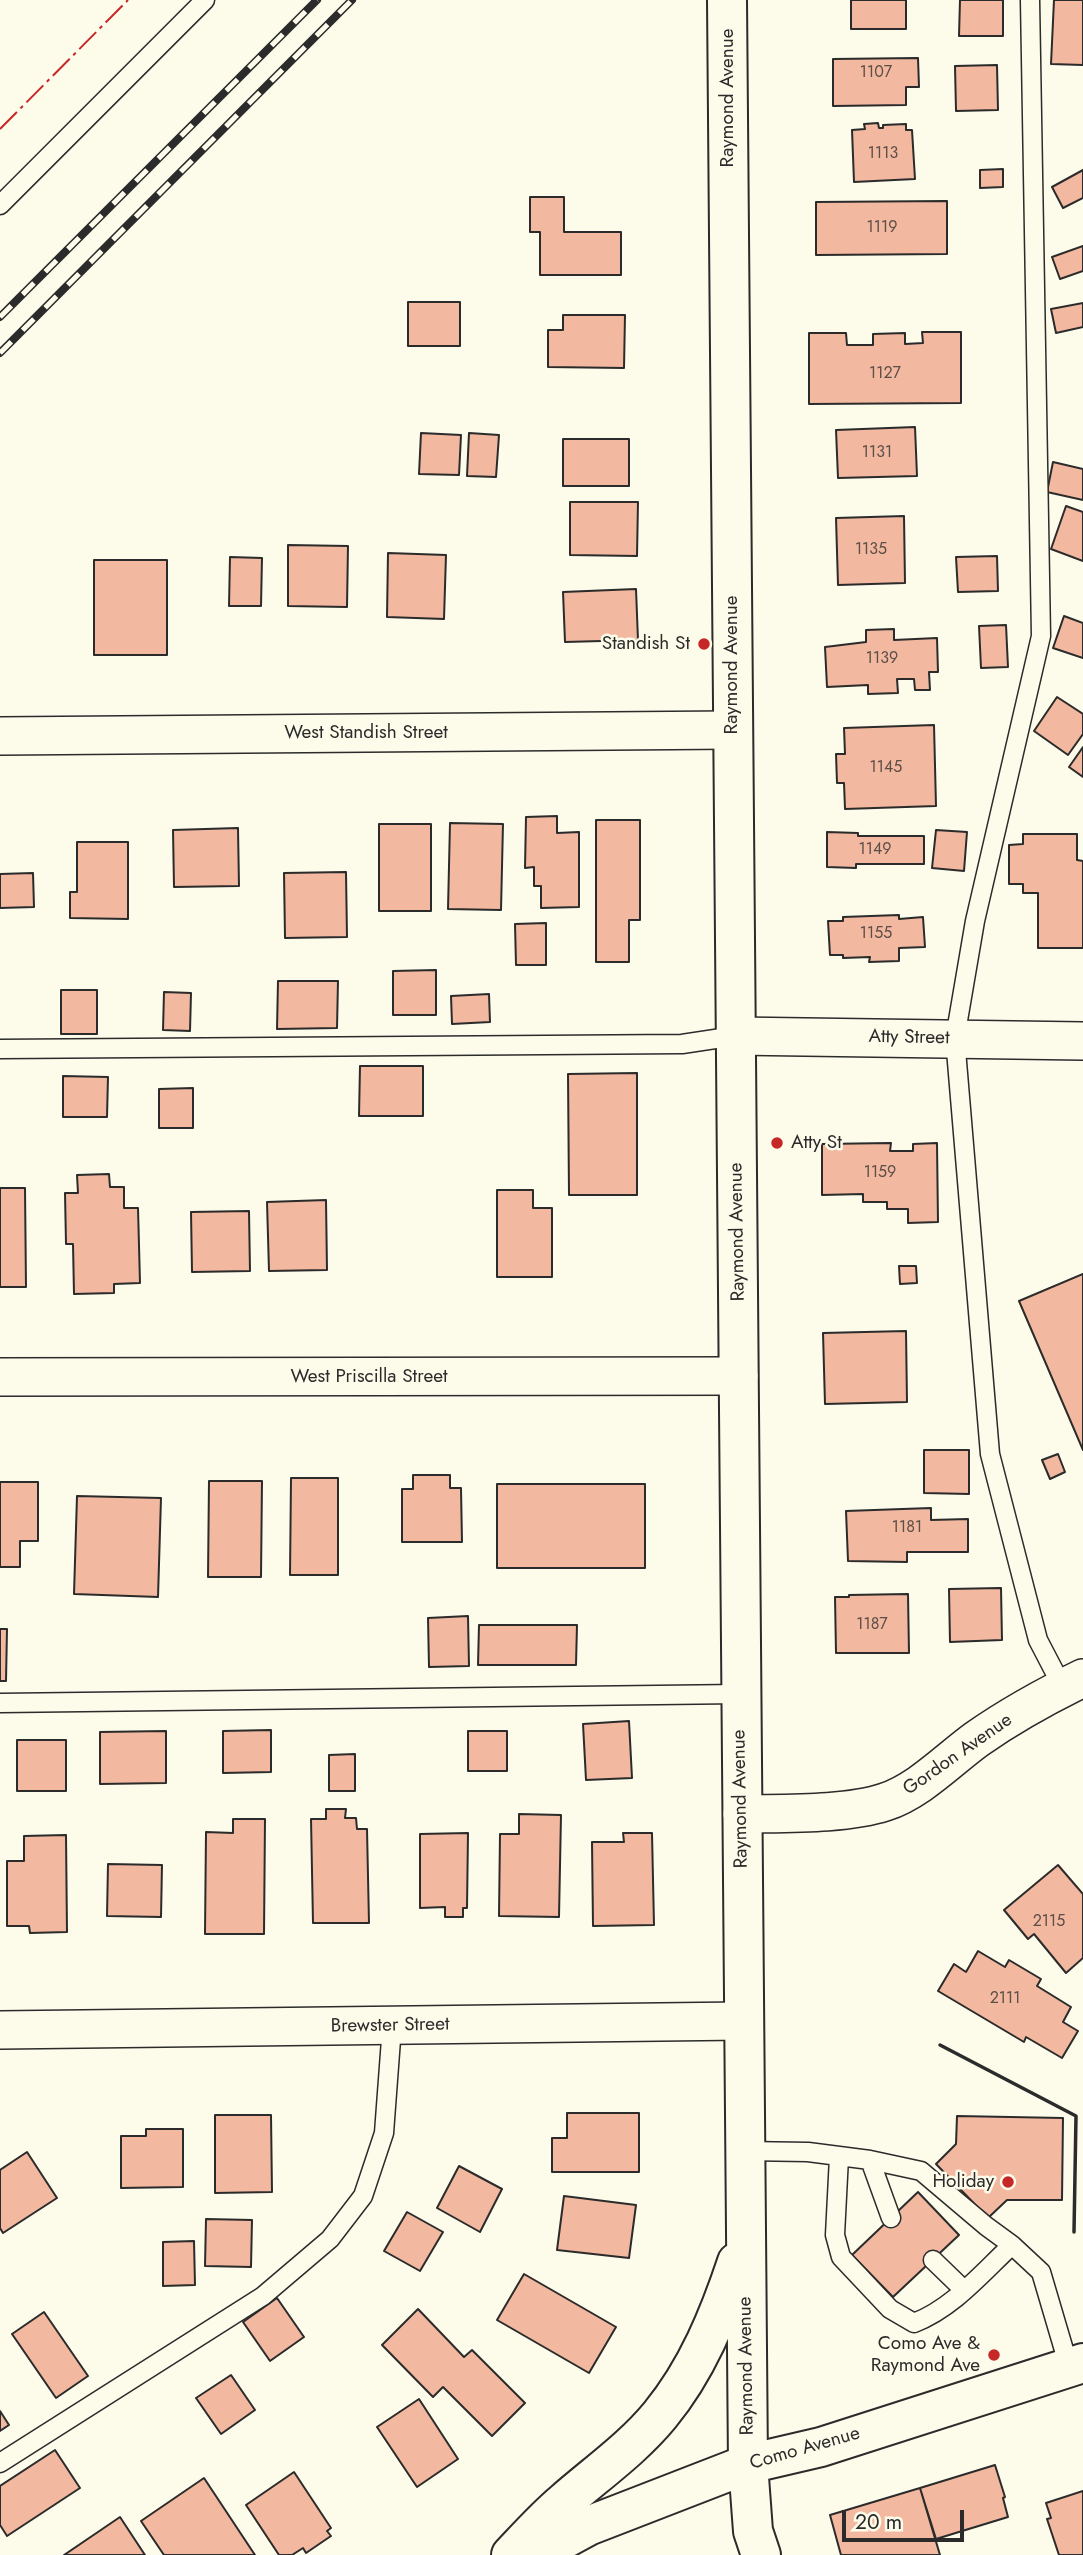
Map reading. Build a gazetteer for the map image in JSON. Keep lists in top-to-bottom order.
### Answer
{
  "streets": {
    "street": [
      "Raymond Avenue",
      "West Standish Street",
      "Atty Street",
      "West Priscilla Street",
      "Gordon Avenue",
      "Brewster Street",
      "Como Avenue"
    ]
  },
  "crossings": [
    ["Raymond Avenue", "West Standish Street"],
    ["Raymond Avenue", "Atty Street"],
    ["Raymond Avenue", "West Priscilla Street"],
    ["Raymond Avenue", "Gordon Avenue"],
    ["Raymond Avenue", "Brewster Street"],
    ["Raymond Avenue", "Como Avenue"]
  ],
  "places": [
    "Standish St",
    "Atty St",
    "Holiday",
    "Como Ave & Raymond Ave"
  ],
  "house_numbers": [
    "1107",
    "1113",
    "1119",
    "1127",
    "1131",
    "1135",
    "1139",
    "1145",
    "1149",
    "1155",
    "1159",
    "1181",
    "1187",
    "2115",
    "2111"
  ],
  "scale_bar": "20 m"
}
